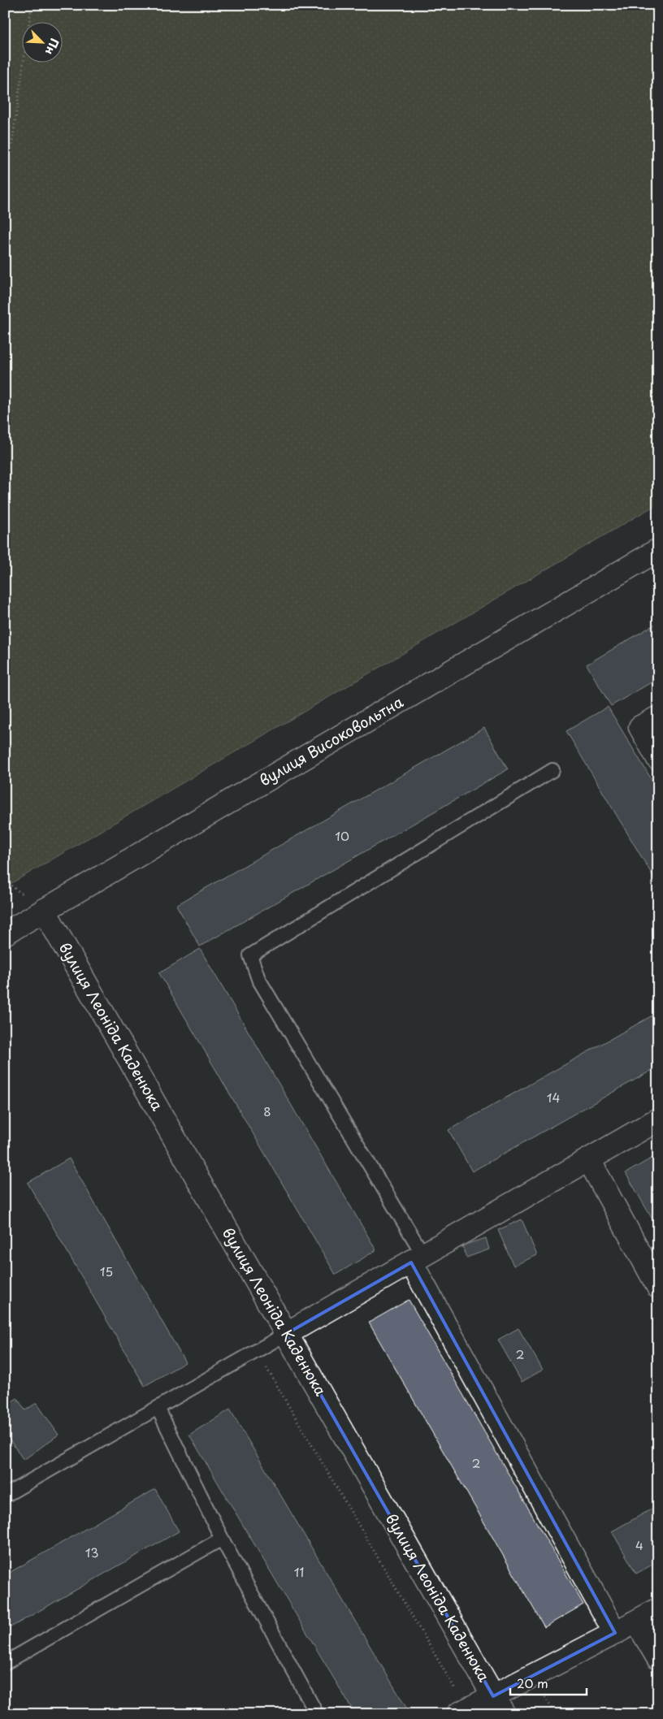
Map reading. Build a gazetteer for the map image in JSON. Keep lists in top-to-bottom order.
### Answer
{
  "streets": {
    "street": ["вулиця Високовольтна", "вулиця Леоніда Каденюка"]
  },
  "crossings": [
    ["вулиця Високовольтна", "вулиця Леоніда Каденюка"]
  ],
  "house_numbers": [
    "10",
    "14",
    "8",
    "15",
    "2",
    "2",
    "4",
    "13",
    "11"
  ],
  "scale_bar": "20 m",
  "north": "bottom right"
}
